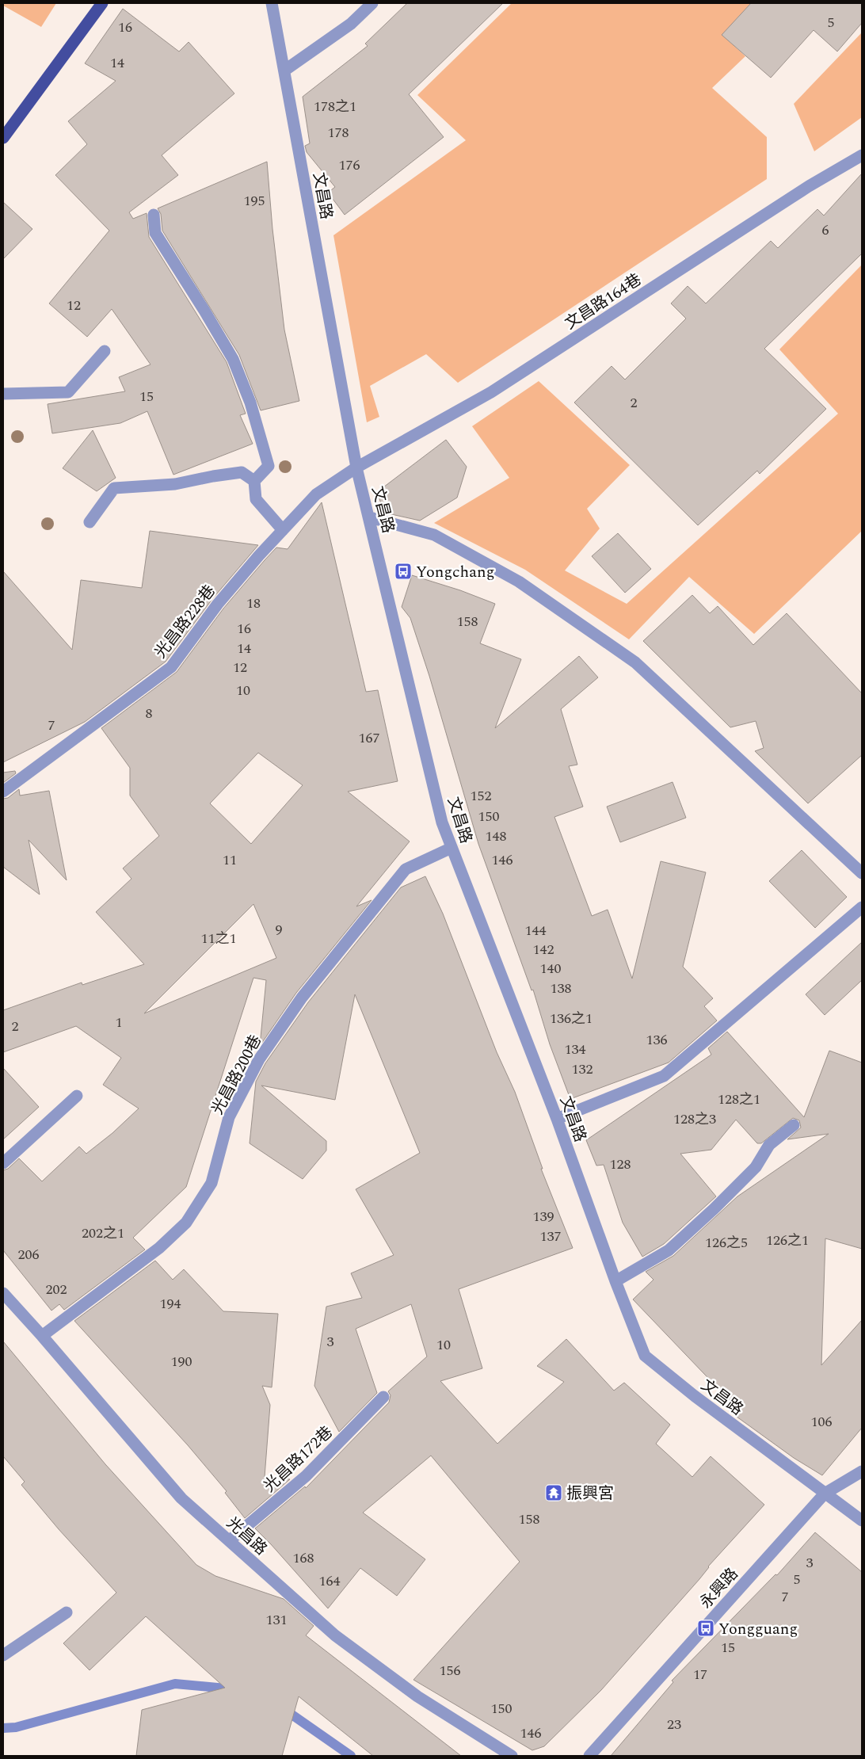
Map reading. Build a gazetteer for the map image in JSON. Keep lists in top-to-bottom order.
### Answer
{
  "streets": {
    "street": [
      "文昌路",
      "文昌路164巷",
      "光昌路228巷",
      "光昌路200巷",
      "光昌路172巷",
      "光昌路",
      "永興路"
    ]
  },
  "crossings": [
    ["文昌路", "文昌路164巷"],
    ["文昌路", "光昌路228巷"],
    ["文昌路", "光昌路200巷"],
    ["文昌路", "永興路"],
    ["文昌路164巷", "光昌路228巷"],
    ["光昌路200巷", "光昌路"],
    ["光昌路172巷", "光昌路"]
  ],
  "places": {
    "bus stop": ["Yongchang", "Yongguang"],
    "temple": ["振興宮"]
  },
  "house_numbers": [
    "5",
    "16",
    "14",
    "178之1",
    "178",
    "176",
    "195",
    "6",
    "12",
    "15",
    "2",
    "18",
    "158",
    "16",
    "14",
    "12",
    "10",
    "8",
    "7",
    "167",
    "152",
    "150",
    "148",
    "11",
    "146",
    "9",
    "144",
    "11之1",
    "142",
    "140",
    "138",
    "136之1",
    "1",
    "2",
    "136",
    "134",
    "132",
    "128之1",
    "128之3",
    "128",
    "139",
    "202之1",
    "137",
    "126之1",
    "126之5",
    "206",
    "202",
    "194",
    "3",
    "10",
    "190",
    "106",
    "158",
    "168",
    "3",
    "5",
    "164",
    "7",
    "131",
    "15",
    "156",
    "17",
    "150",
    "23",
    "146"
  ]
}
